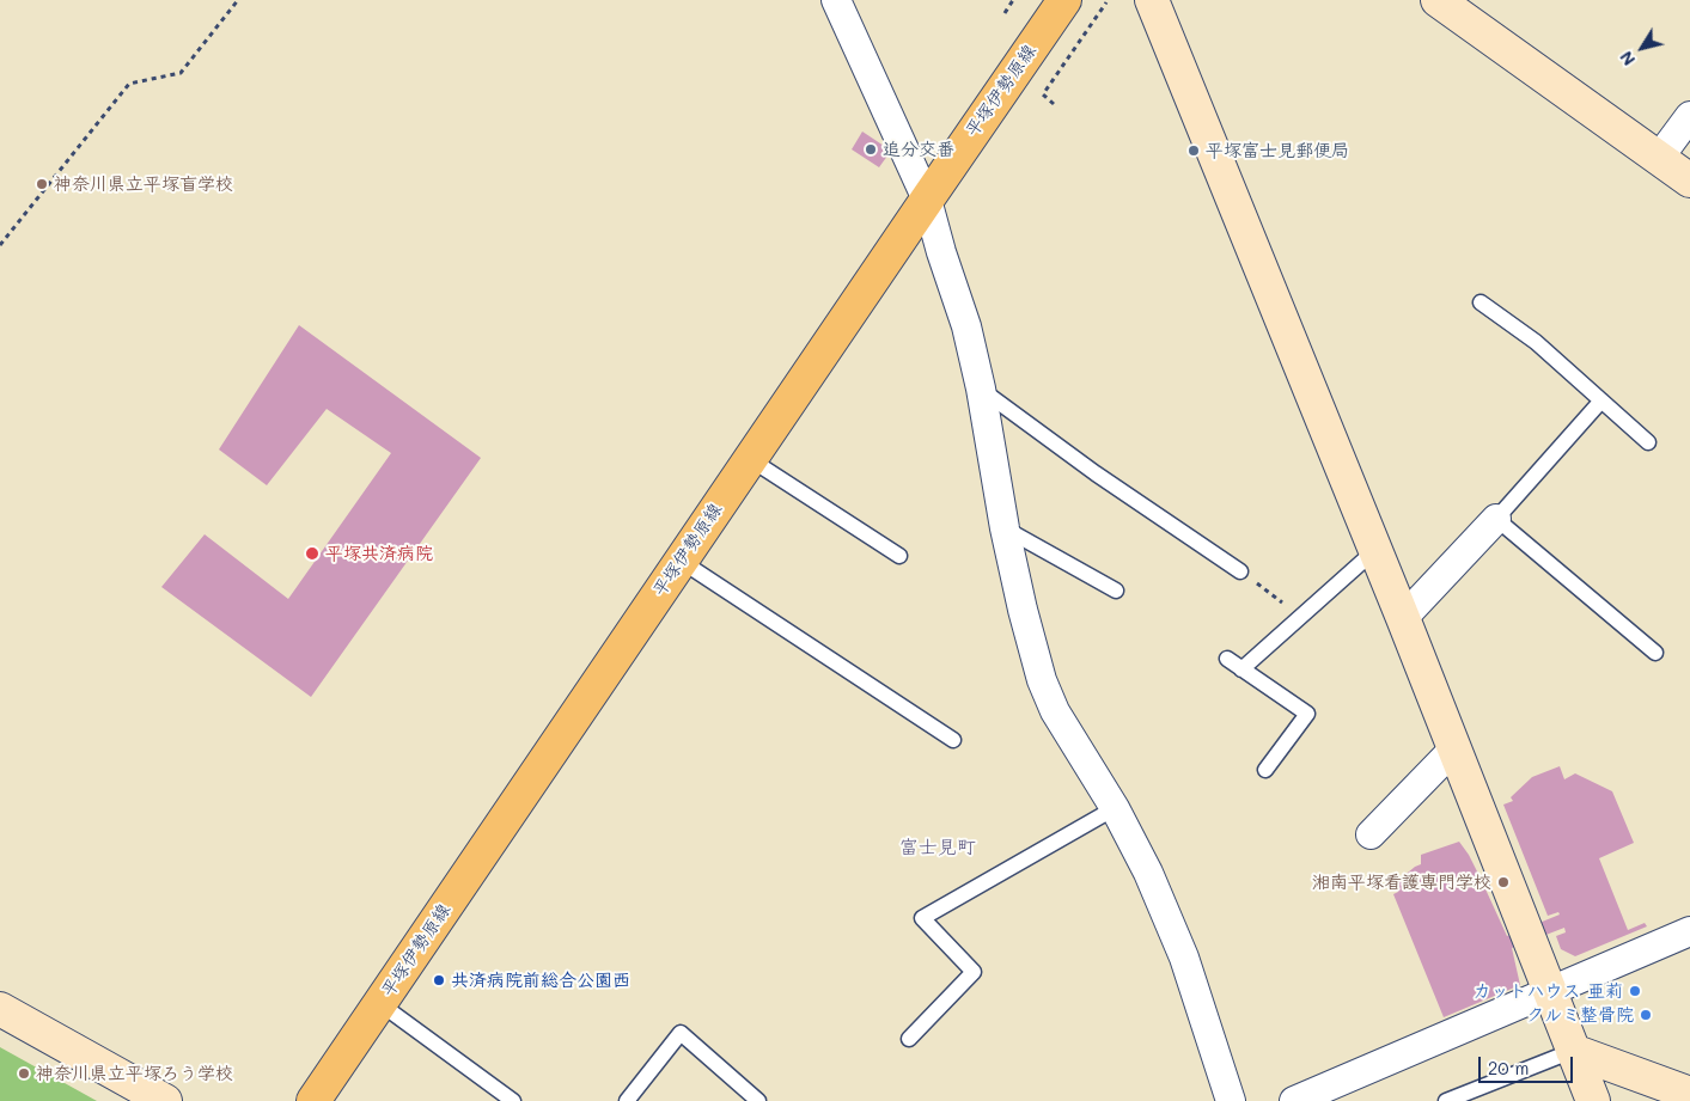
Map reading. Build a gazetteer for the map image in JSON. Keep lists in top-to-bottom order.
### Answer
{
  "streets": {
    "main road": ["平塚伊勢原線"]
  },
  "districts": ["富士見町"],
  "places": [
    "追分交番",
    "平塚富士見郵便局",
    "神奈川県立平塚盲学校",
    "平塚共済病院",
    "湘南平塚看護専門学校",
    "共済病院前総合公園西",
    "カットハウス 亜莉",
    "クルミ整骨院",
    "神奈川県立平塚ろう学校"
  ],
  "scale_bar": "20 m",
  "north": "bottom left"
}
